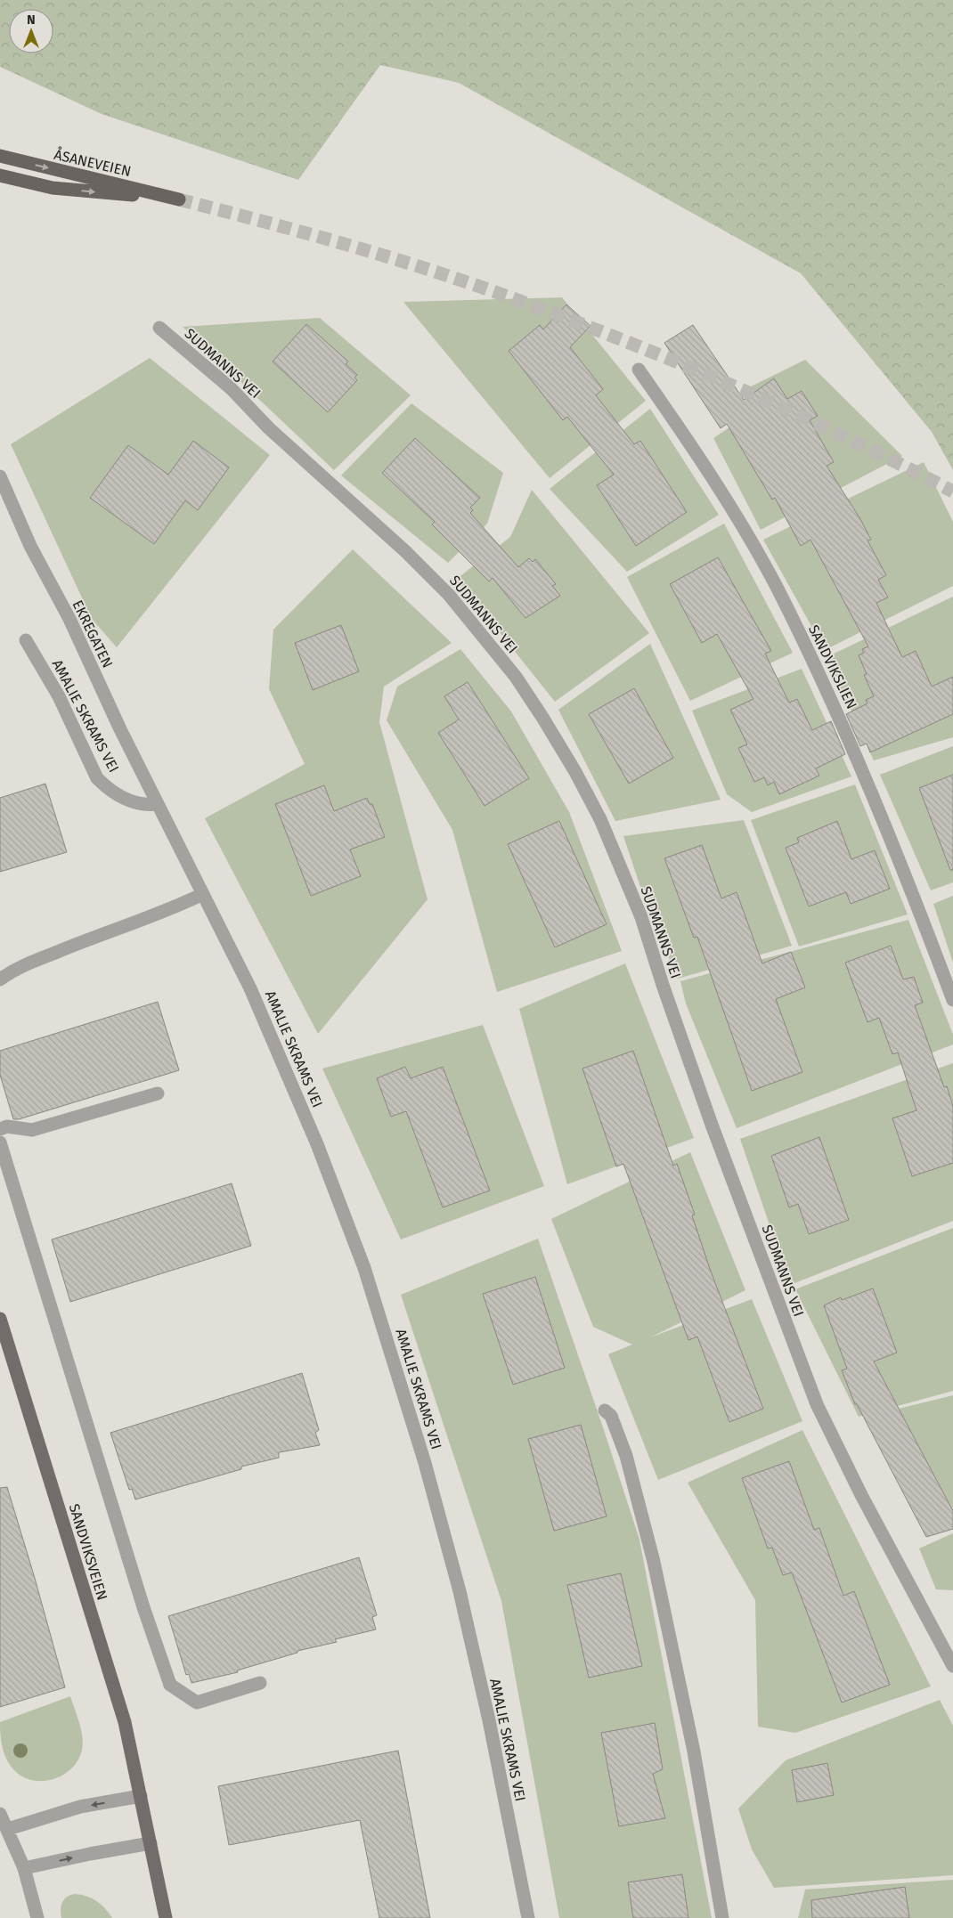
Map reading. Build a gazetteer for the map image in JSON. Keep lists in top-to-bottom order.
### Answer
{
  "streets": {
    "highway": ["ÅSANEVEIEN"],
    "main road": ["SANDVIKSVEIEN"],
    "street": [
      "SUDMANNS VEI",
      "EKREGATEN",
      "SANDVIKSLIEN",
      "AMALIE SKRAMS VEI"
    ]
  },
  "crossings": [
    ["EKREGATEN", "AMALIE SKRAMS VEI"]
  ],
  "north": "top"
}
